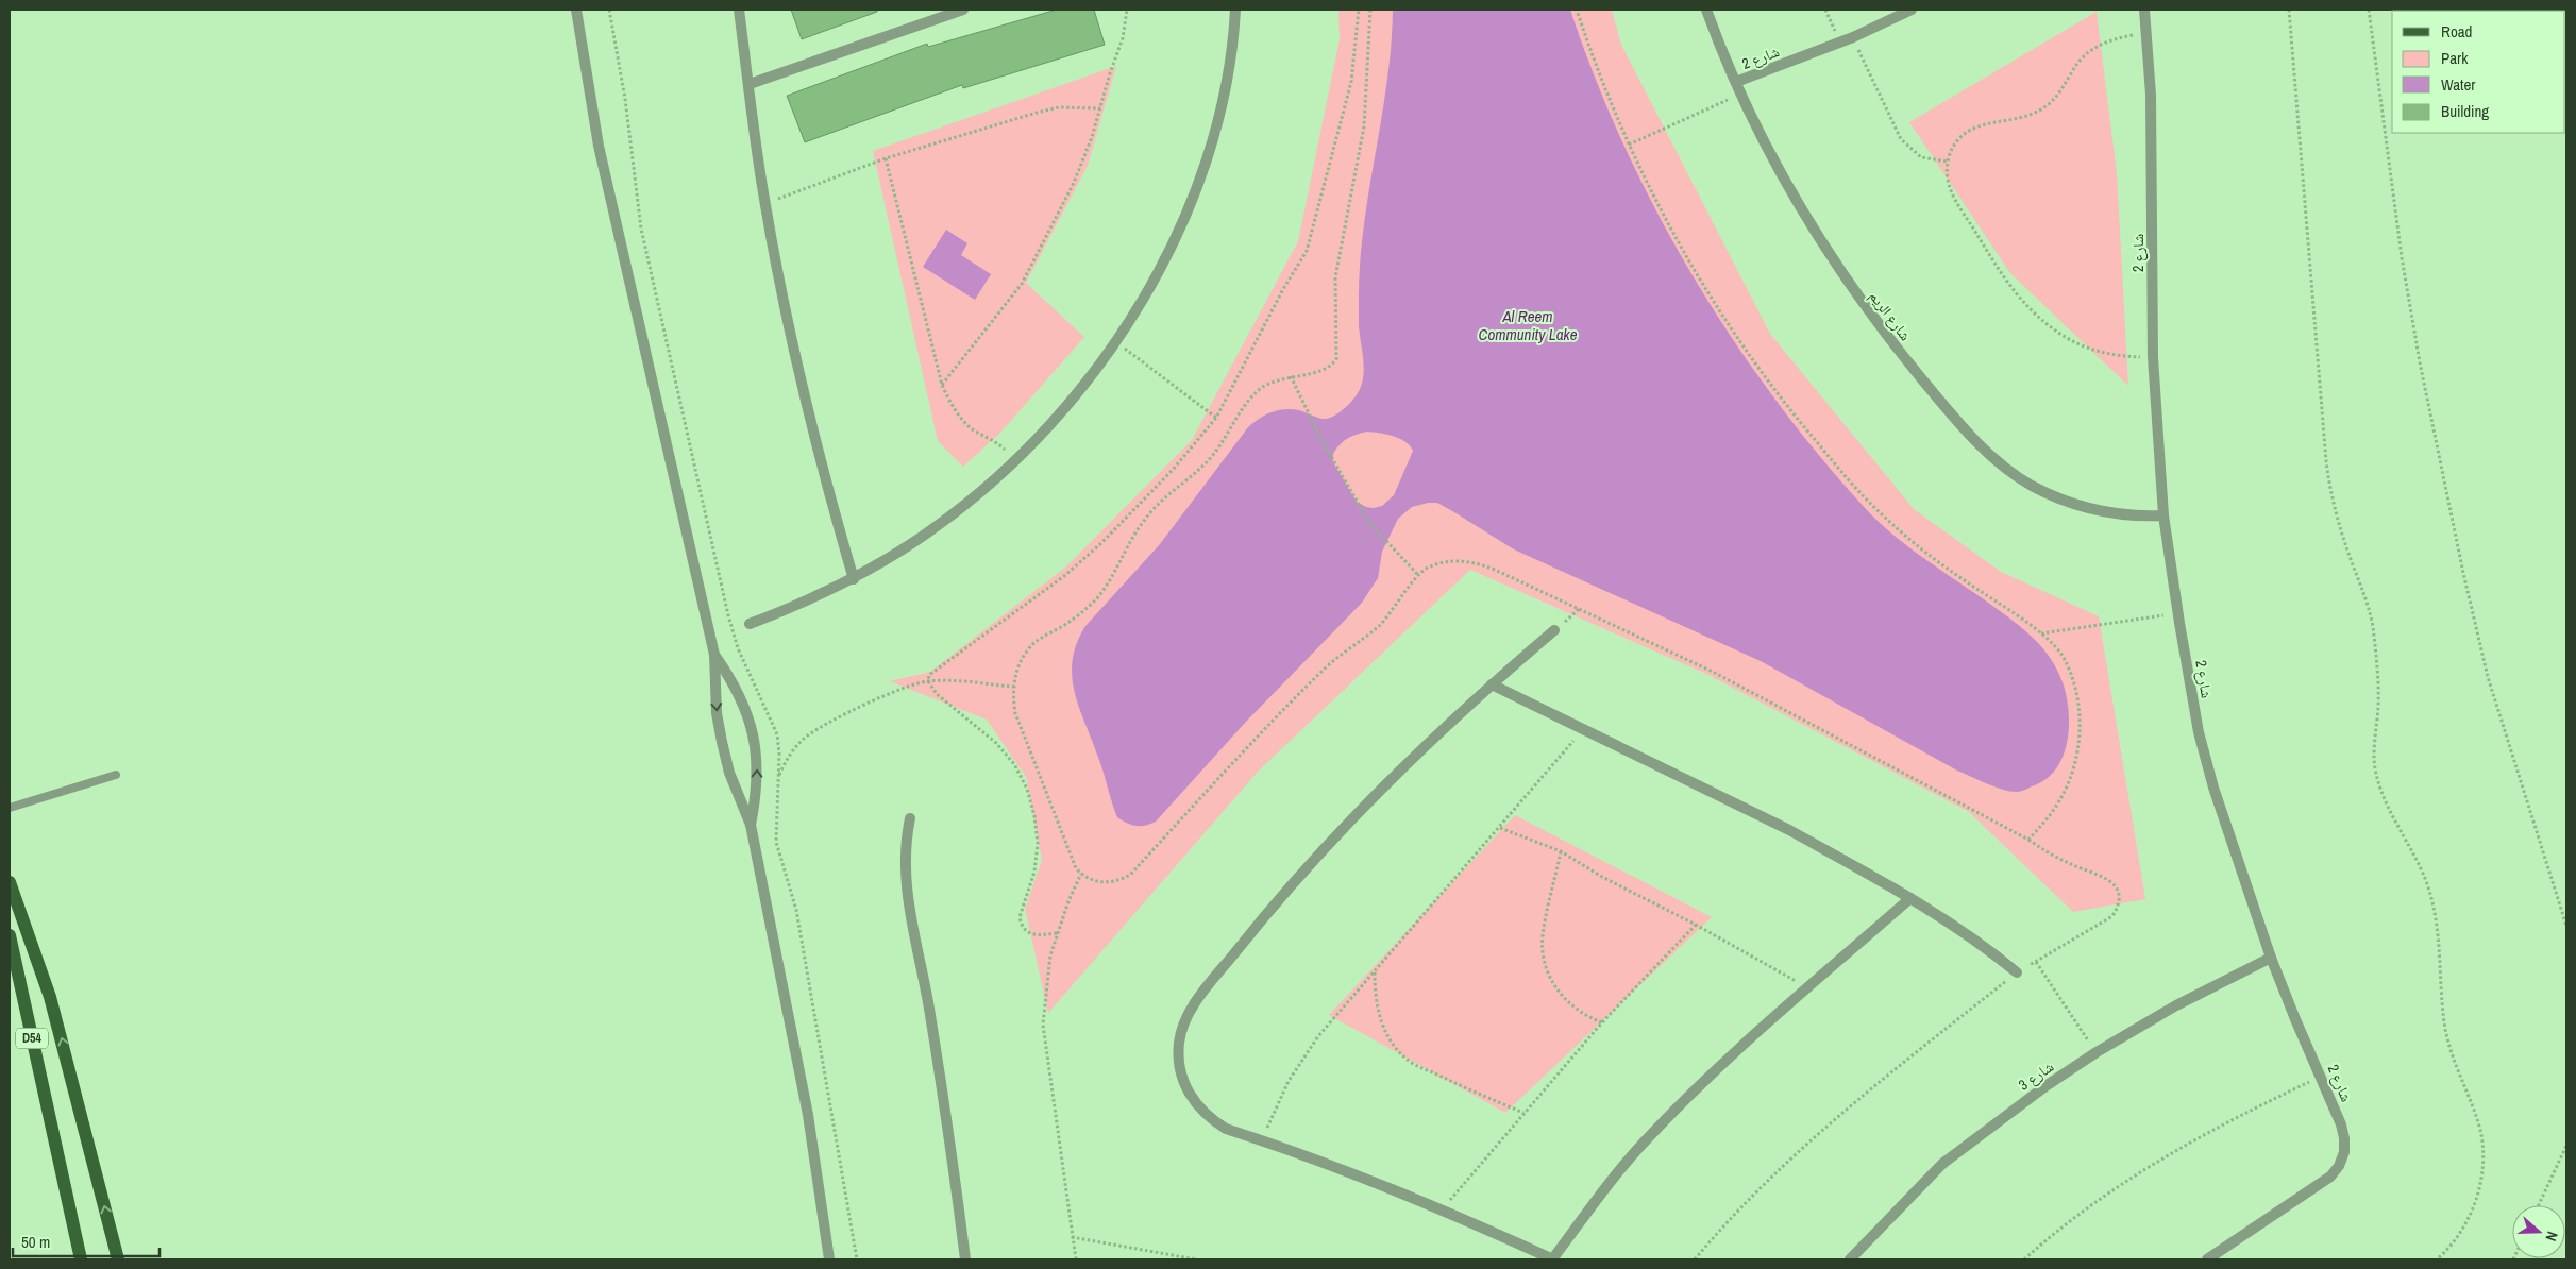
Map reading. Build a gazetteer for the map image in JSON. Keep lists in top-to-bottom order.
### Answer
{
  "streets": {
    "main road": ["D54"],
    "street": ["شارع 2", "شارع الريم", "شارع 3"]
  },
  "crossings": [
    ["شارع 2", "شارع الريم"],
    ["شارع 2", "شارع 3"]
  ],
  "water": ["Al Reem Community Lake"],
  "legend": [
    "Road",
    "Park",
    "Water",
    "Building"
  ],
  "scale_bar": "50 m",
  "north": "right"
}
